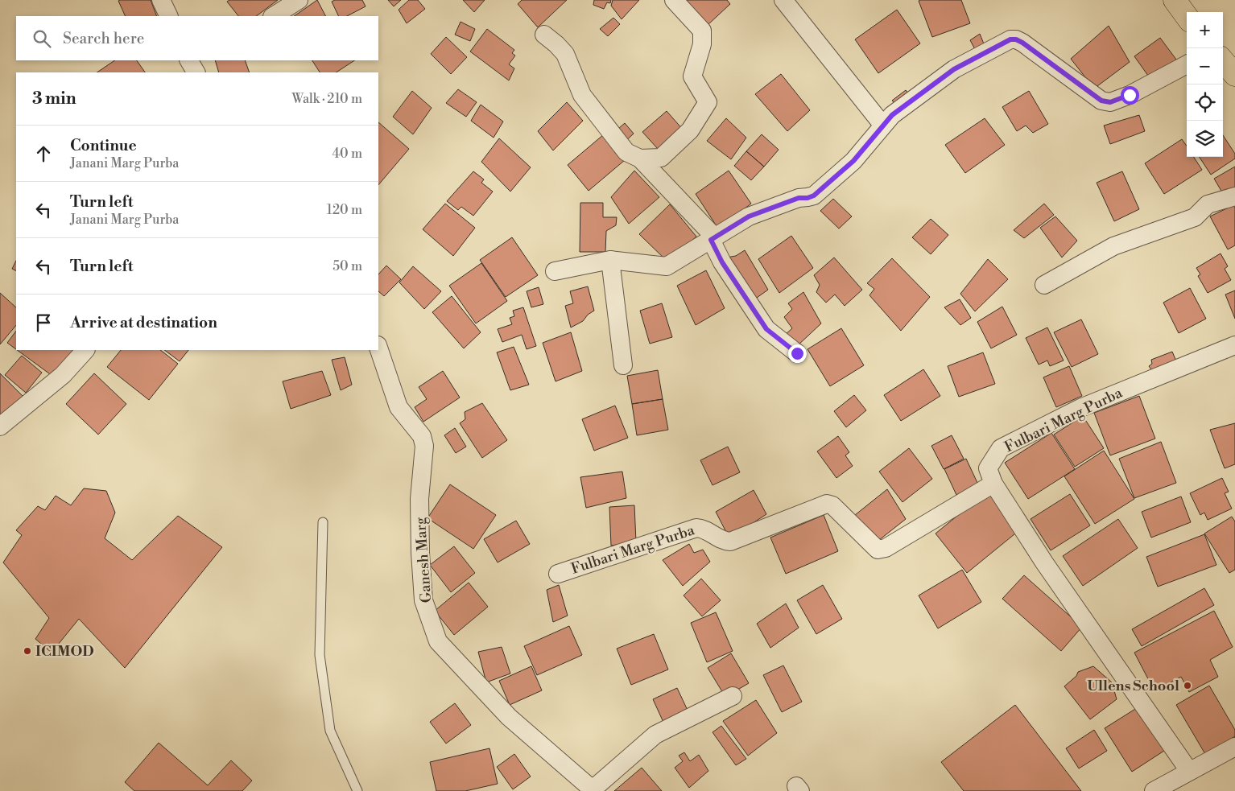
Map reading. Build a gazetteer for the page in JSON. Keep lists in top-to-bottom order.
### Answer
{
  "streets": {
    "street": ["Fulbari Marg Purba", "Ganesh Marg"]
  },
  "places": ["ICIMOD", "Ullens School"],
  "page": {
    "map_buttons": ["+", "−"],
    "search": "Search here",
    "heading": ["3 min", "Walk · 210 m"],
    "list": [
      ["Continue", "Janani Marg Purba", "40 m"],
      ["Turn left", "Janani Marg Purba", "120 m"],
      ["Turn left", "50 m"],
      "Arrive at destination"
    ]
  }
}
